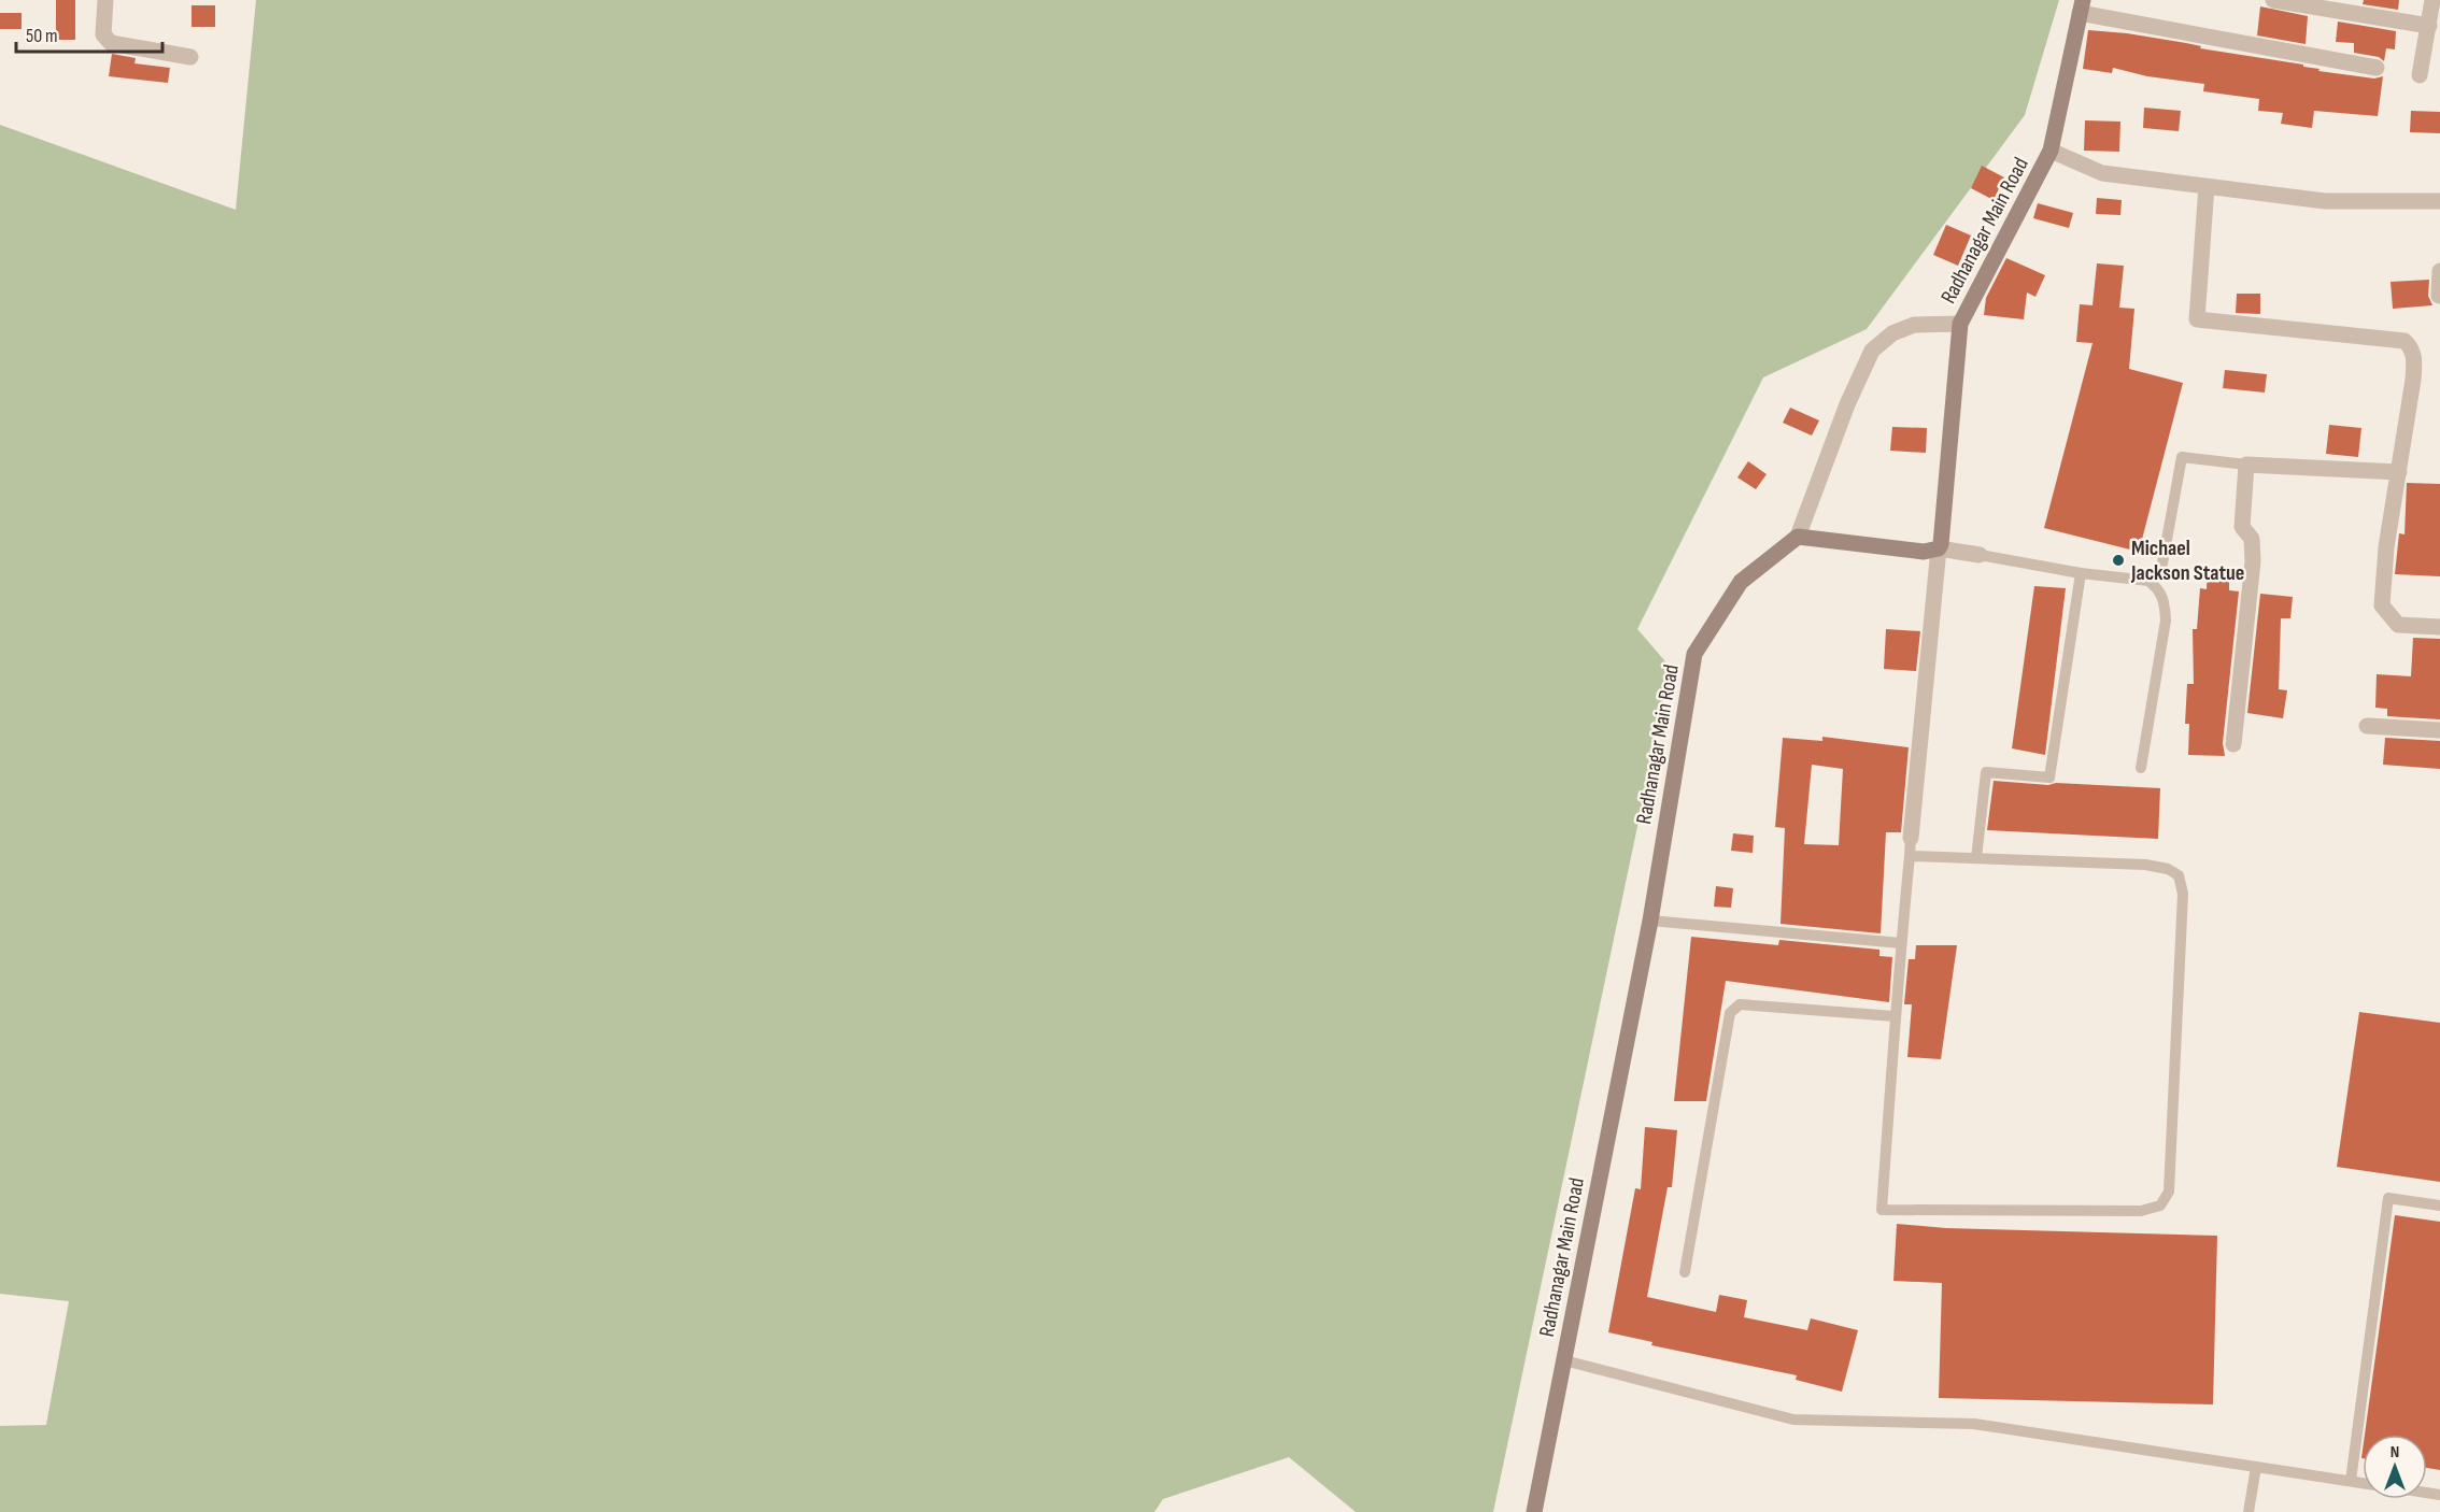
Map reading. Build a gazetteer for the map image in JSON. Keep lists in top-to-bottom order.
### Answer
{
  "streets": {
    "street": ["Radhanagar Main Road"]
  },
  "places": ["Michael Jackson Statue"],
  "scale_bar": "50 m",
  "north": "top"
}
